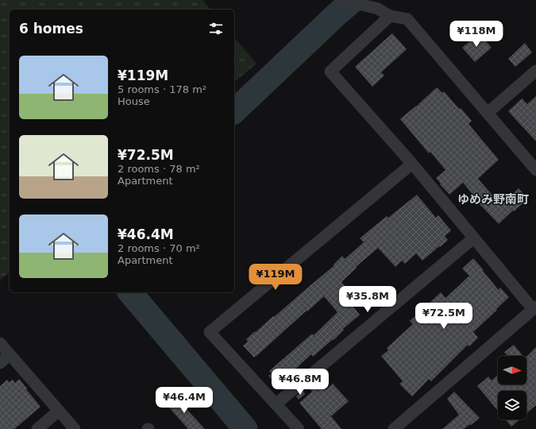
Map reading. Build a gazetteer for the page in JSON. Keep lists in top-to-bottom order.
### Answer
{
  "districts": ["ゆめみ野南町"],
  "north": "right",
  "page": {
    "heading": "6 homes",
    "price": [
      "¥118M",
      "¥119M",
      "¥35.8M",
      "¥72.5M",
      "¥46.8M",
      "¥46.4M"
    ],
    "list": [
      {
        "name": "¥119M",
        "note": "5 rooms · 178 m² · House"
      },
      {
        "name": "¥72.5M",
        "note": "2 rooms · 78 m² · Apartment"
      },
      {
        "name": "¥46.4M",
        "note": "2 rooms · 70 m² · Apartment"
      }
    ]
  }
}
